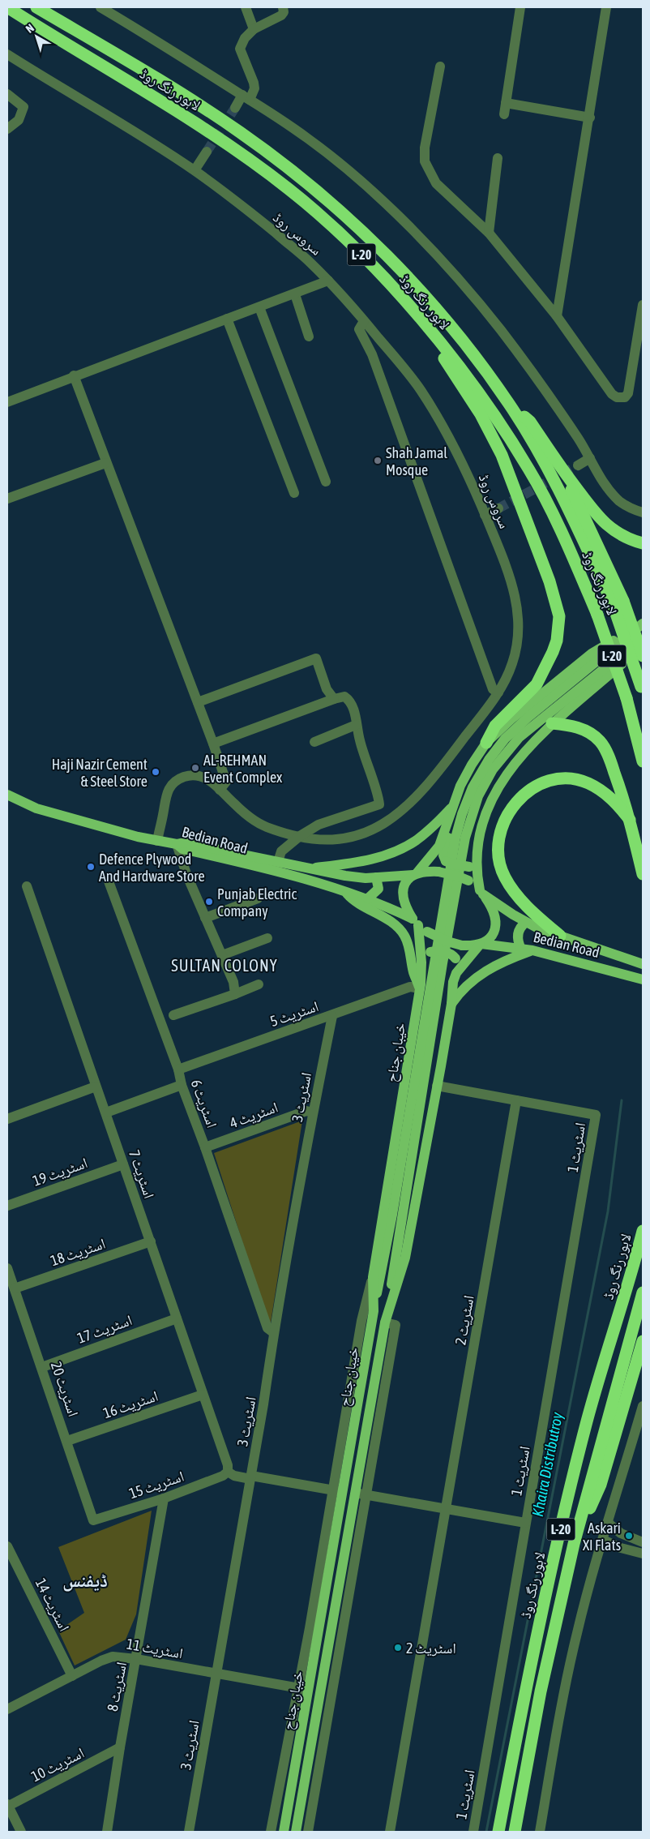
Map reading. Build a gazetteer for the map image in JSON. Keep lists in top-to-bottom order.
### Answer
{
  "streets": {
    "highway": ["لاہور رنگ روڈ", "L-20"],
    "main road": ["Bedian Road", "خیبان جناح"],
    "street": [
      "سروس روڈ",
      "اسٹریٹ 5",
      "اسٹریٹ 3",
      "اسٹریٹ 6",
      "اسٹریٹ 4",
      "اسٹریٹ 1",
      "اسٹریٹ 19",
      "اسٹریٹ 7",
      "اسٹریٹ 18",
      "اسٹریٹ 2",
      "اسٹریٹ 17",
      "اسٹریٹ 20",
      "اسٹریٹ 16",
      "اسٹریٹ 15",
      "اسٹریٹ 14",
      "اسٹریٹ 11",
      "اسٹریٹ 8",
      "اسٹریٹ 10"
    ]
  },
  "crossings": [
    ["سروس روڈ", "Bedian Road"],
    ["Bedian Road", "خیبان جناح"],
    ["اسٹریٹ 5", "خیبان جناح"],
    ["اسٹریٹ 5", "اسٹریٹ 3"],
    ["اسٹریٹ 5", "اسٹریٹ 6"],
    ["خیبان جناح", "اسٹریٹ 11"],
    ["اسٹریٹ 3", "اسٹریٹ 6"],
    ["اسٹریٹ 3", "اسٹریٹ 4"],
    ["اسٹریٹ 3", "اسٹریٹ 11"],
    ["اسٹریٹ 6", "اسٹریٹ 4"],
    ["اسٹریٹ 1", "اسٹریٹ 2"],
    ["اسٹریٹ 19", "اسٹریٹ 7"],
    ["اسٹریٹ 7", "اسٹریٹ 18"],
    ["اسٹریٹ 7", "اسٹریٹ 17"],
    ["اسٹریٹ 7", "اسٹریٹ 16"],
    ["اسٹریٹ 7", "اسٹریٹ 15"],
    ["اسٹریٹ 18", "اسٹریٹ 20"],
    ["اسٹریٹ 17", "اسٹریٹ 20"],
    ["اسٹریٹ 20", "اسٹریٹ 16"],
    ["اسٹریٹ 20", "اسٹریٹ 15"],
    ["اسٹریٹ 15", "اسٹریٹ 8"],
    ["اسٹریٹ 14", "اسٹریٹ 11"],
    ["اسٹریٹ 11", "اسٹریٹ 8"],
    ["اسٹریٹ 8", "اسٹریٹ 10"]
  ],
  "districts": ["SULTAN COLONY", "ڈیفنس"],
  "water": ["Khaira Distributroy"],
  "places": [
    "Shah Jamal Mosque",
    "AL-REHMAN Event Complex",
    "Haji Nazir Cement & Steel Store",
    "Defence Plywood And Hardware Store",
    "Punjab Electric Company",
    "Askari XI Flats",
    "اسٹریٹ 2"
  ],
  "north": "top left"
}
